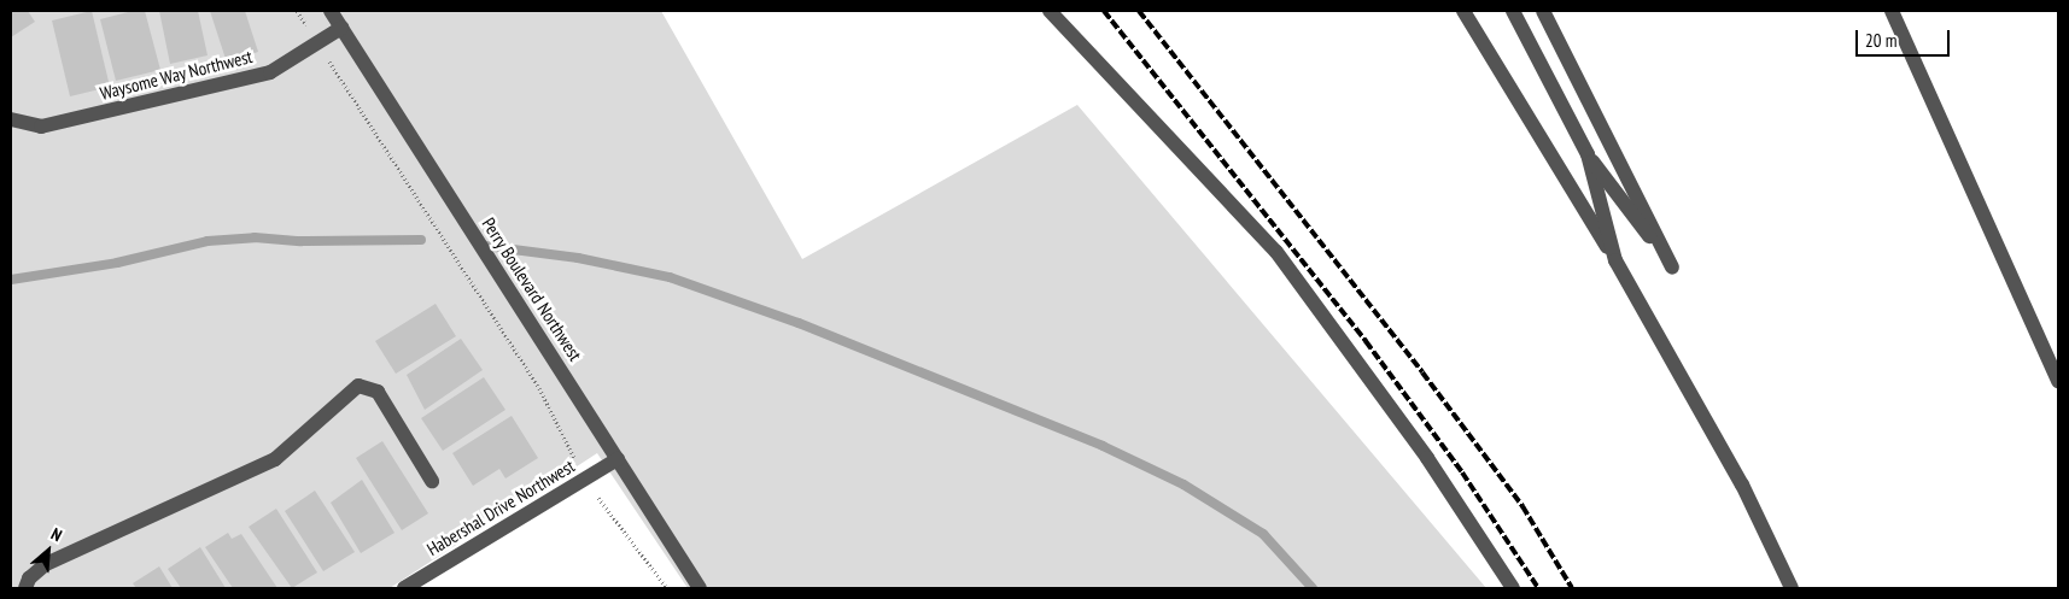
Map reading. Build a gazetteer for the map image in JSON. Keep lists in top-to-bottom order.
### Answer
{
  "streets": {
    "street": ["Waysome Way Northwest", "Perry Boulevard Northwest", "Habershal Drive Northwest"]
  },
  "crossings": [
    ["Waysome Way Northwest", "Perry Boulevard Northwest"],
    ["Perry Boulevard Northwest", "Habershal Drive Northwest"]
  ],
  "scale_bar": "20 m",
  "north": "top right"
}
